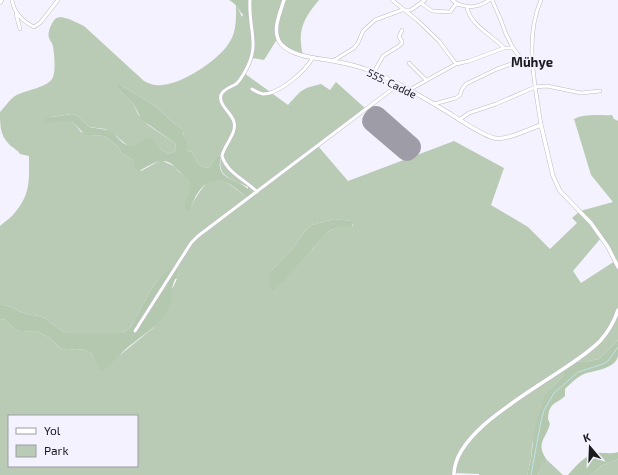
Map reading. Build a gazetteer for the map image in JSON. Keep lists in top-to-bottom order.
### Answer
{
  "streets": {
    "street": ["555. Cadde"]
  },
  "districts": ["Mühye"],
  "legend": ["Yol", "Park"],
  "north": "top"
}
